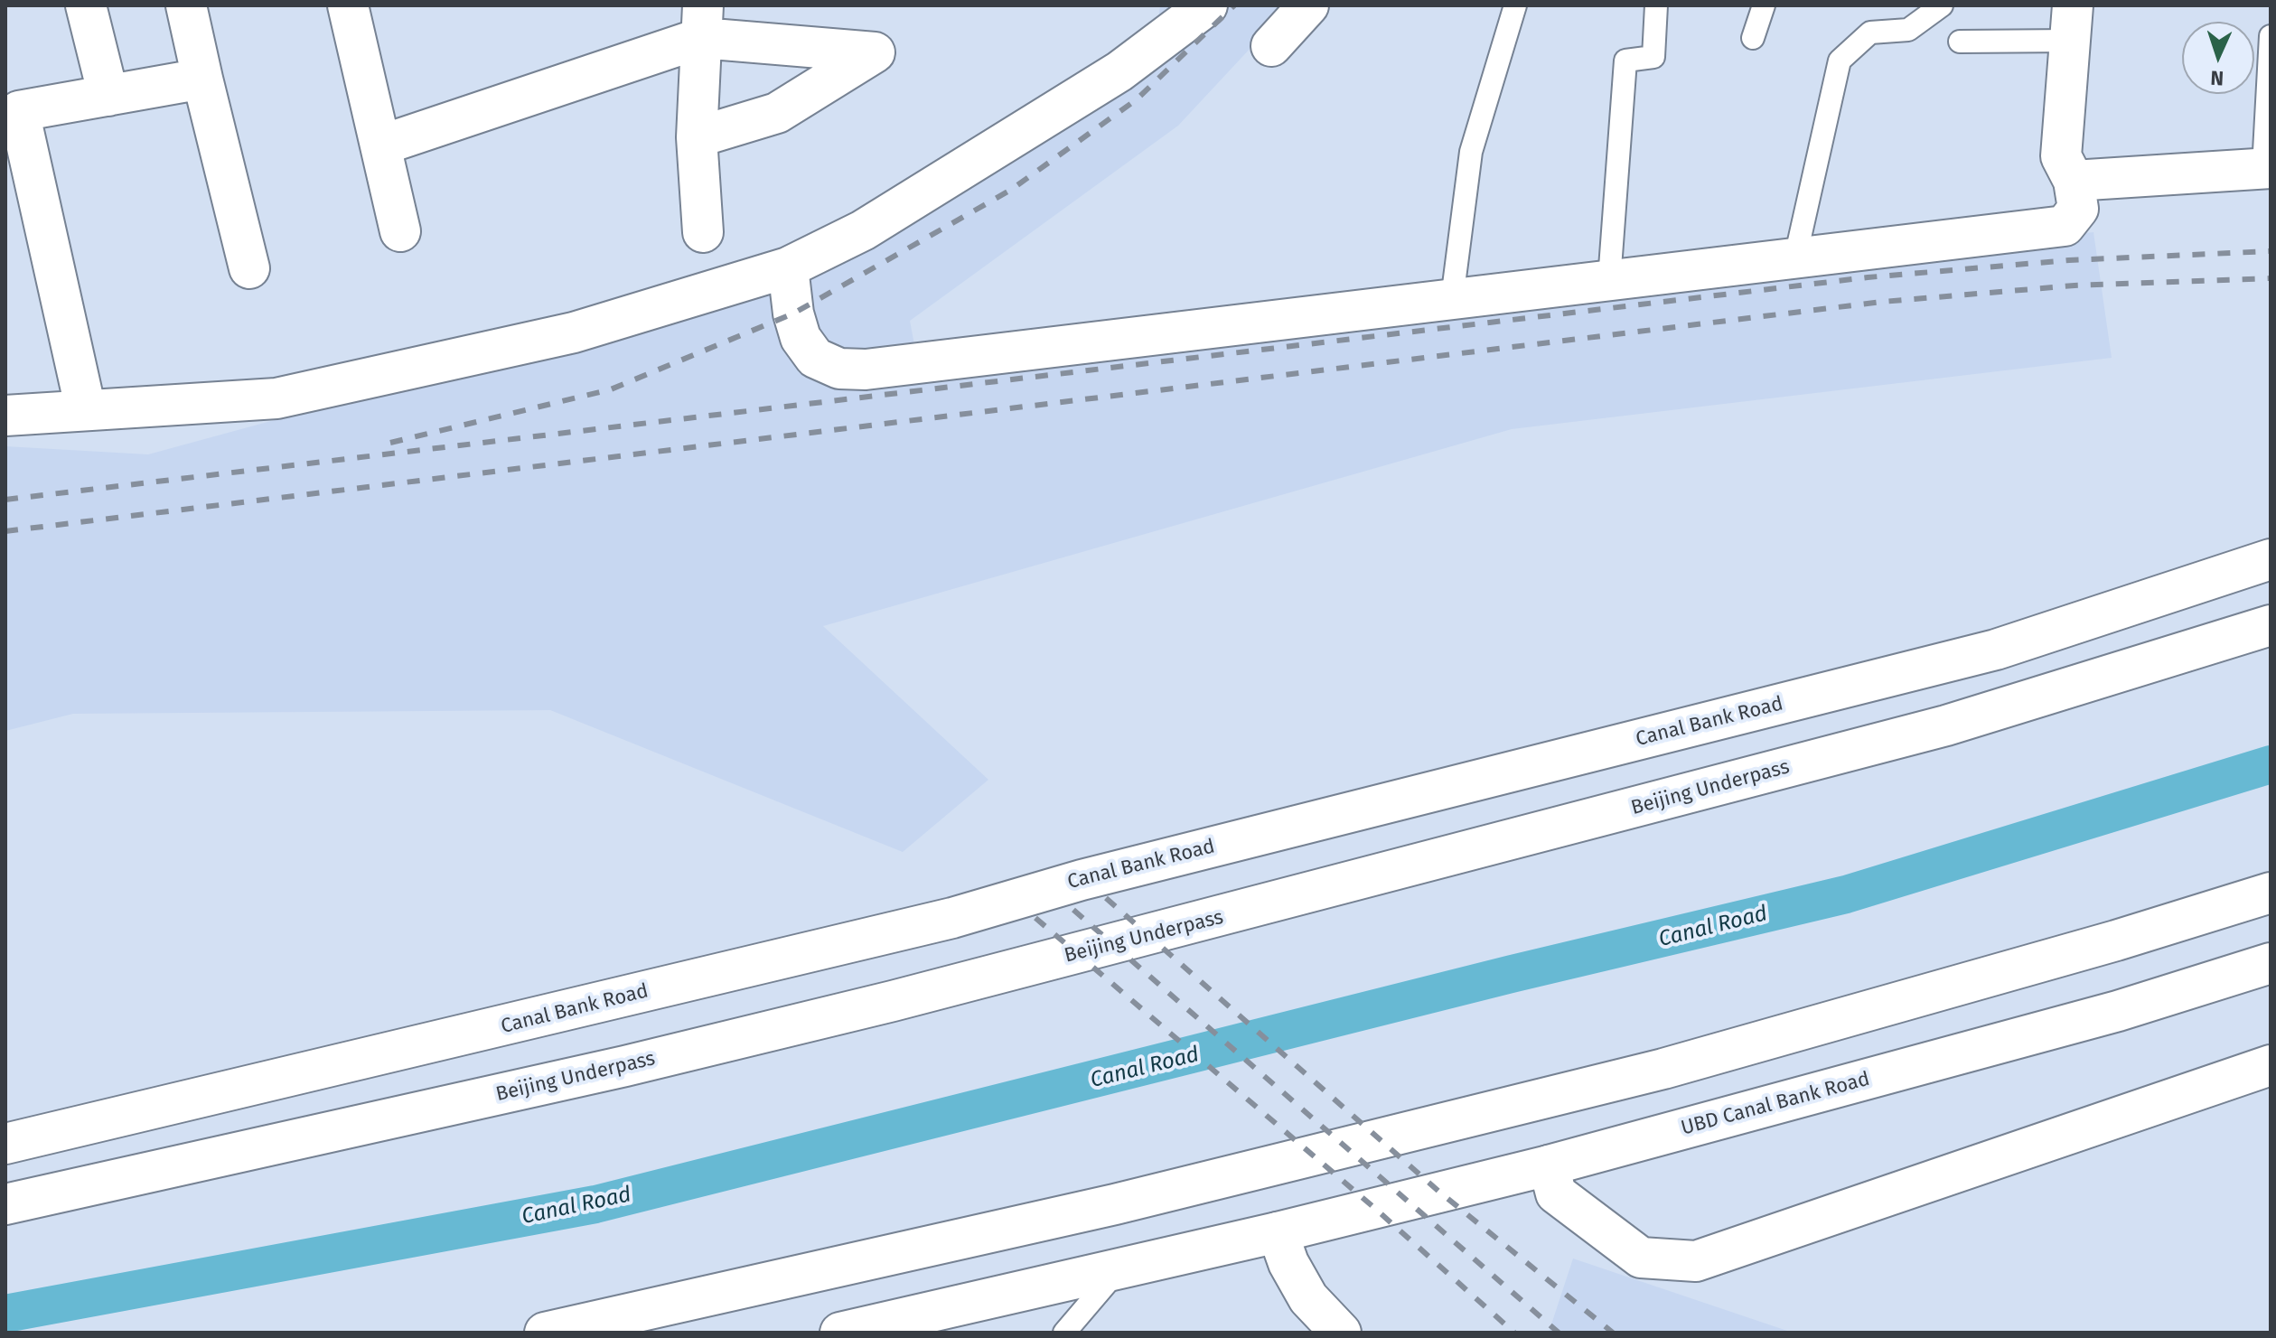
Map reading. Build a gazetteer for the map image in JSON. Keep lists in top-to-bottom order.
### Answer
{
  "streets": {
    "main road": ["Canal Bank Road", "Beijing Underpass", "UBD Canal Bank Road"]
  },
  "water": ["Canal Road"],
  "north": "bottom"
}
